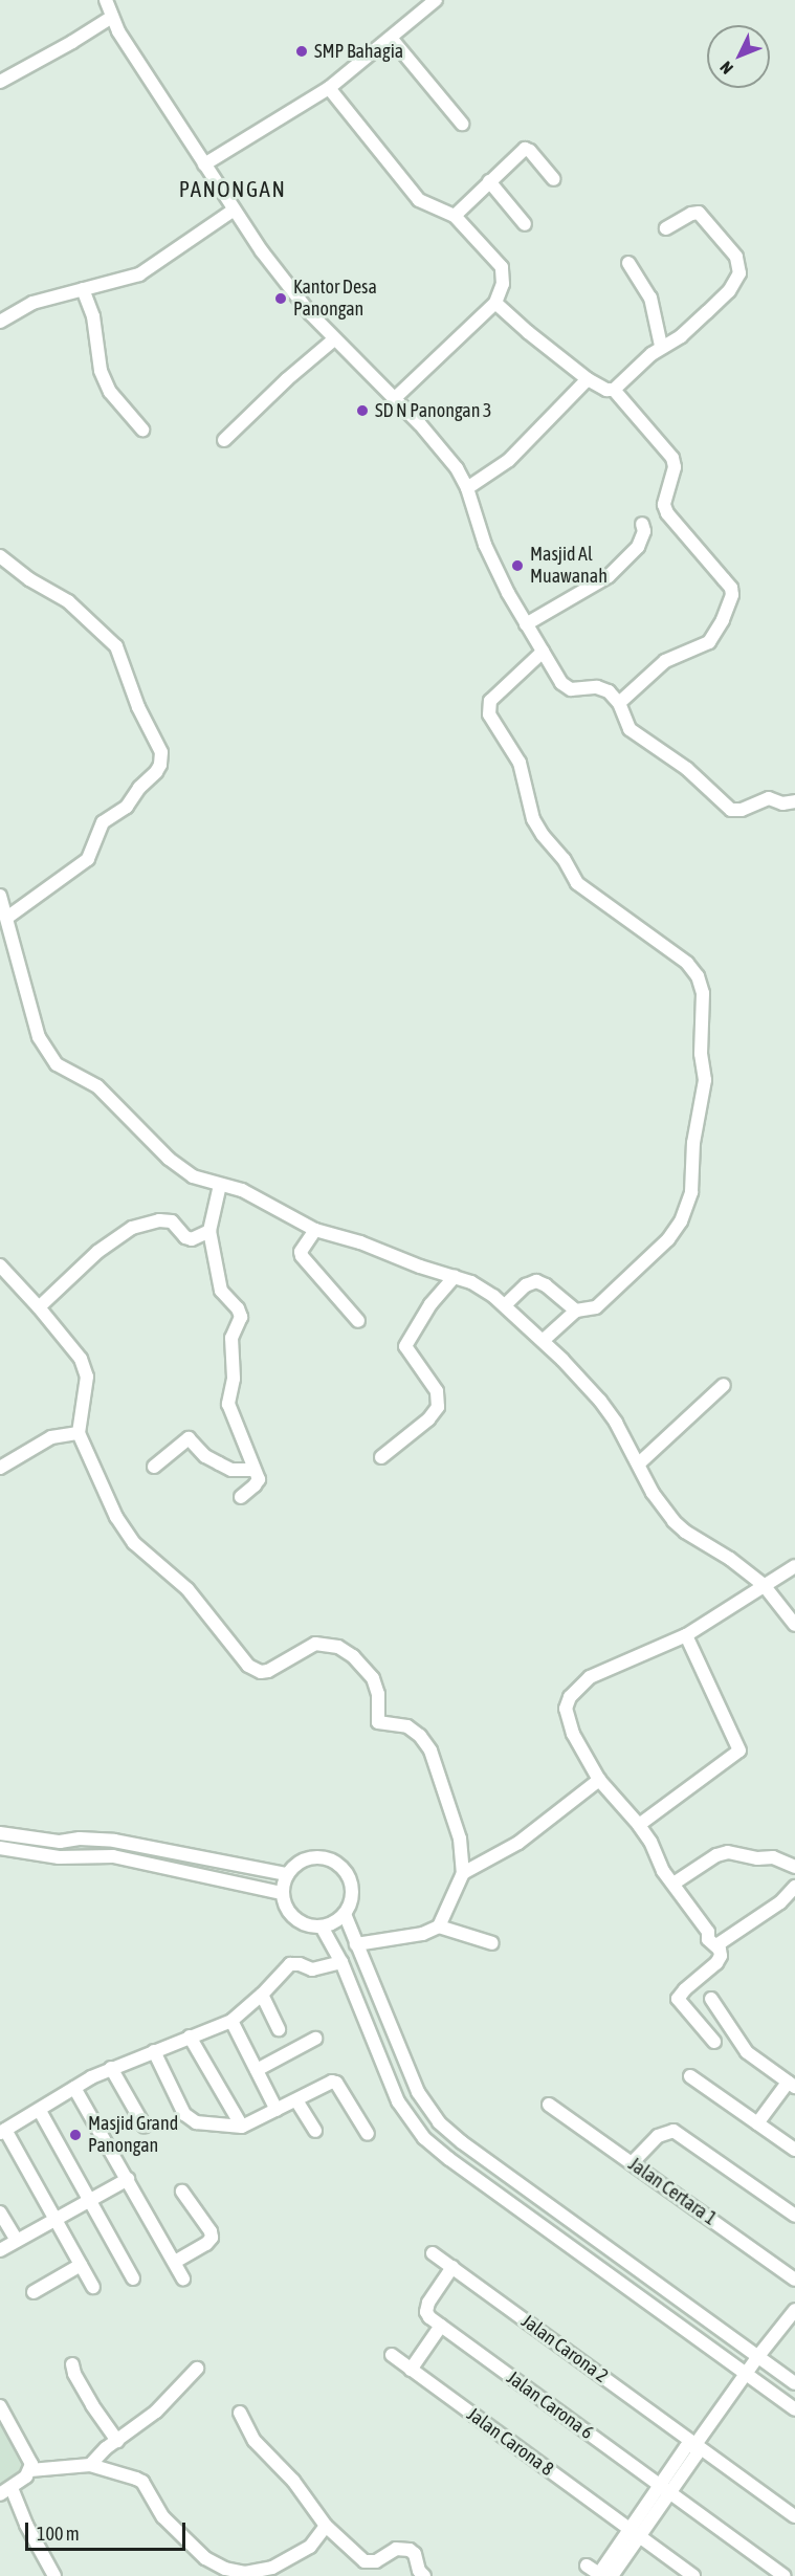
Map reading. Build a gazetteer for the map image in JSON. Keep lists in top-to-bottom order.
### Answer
{
  "streets": {
    "street": [
      "Jalan Certara 1",
      "Jalan Carona 2",
      "Jalan Carona 6",
      "Jalan Carona 8"
    ]
  },
  "districts": ["PANONGAN"],
  "places": [
    "SMP Bahagia",
    "Kantor Desa Panongan",
    "SD N Panongan 3",
    "Masjid Al Muawanah",
    "Masjid Grand Panongan"
  ],
  "scale_bar": "100 m",
  "north": "bottom left"
}
